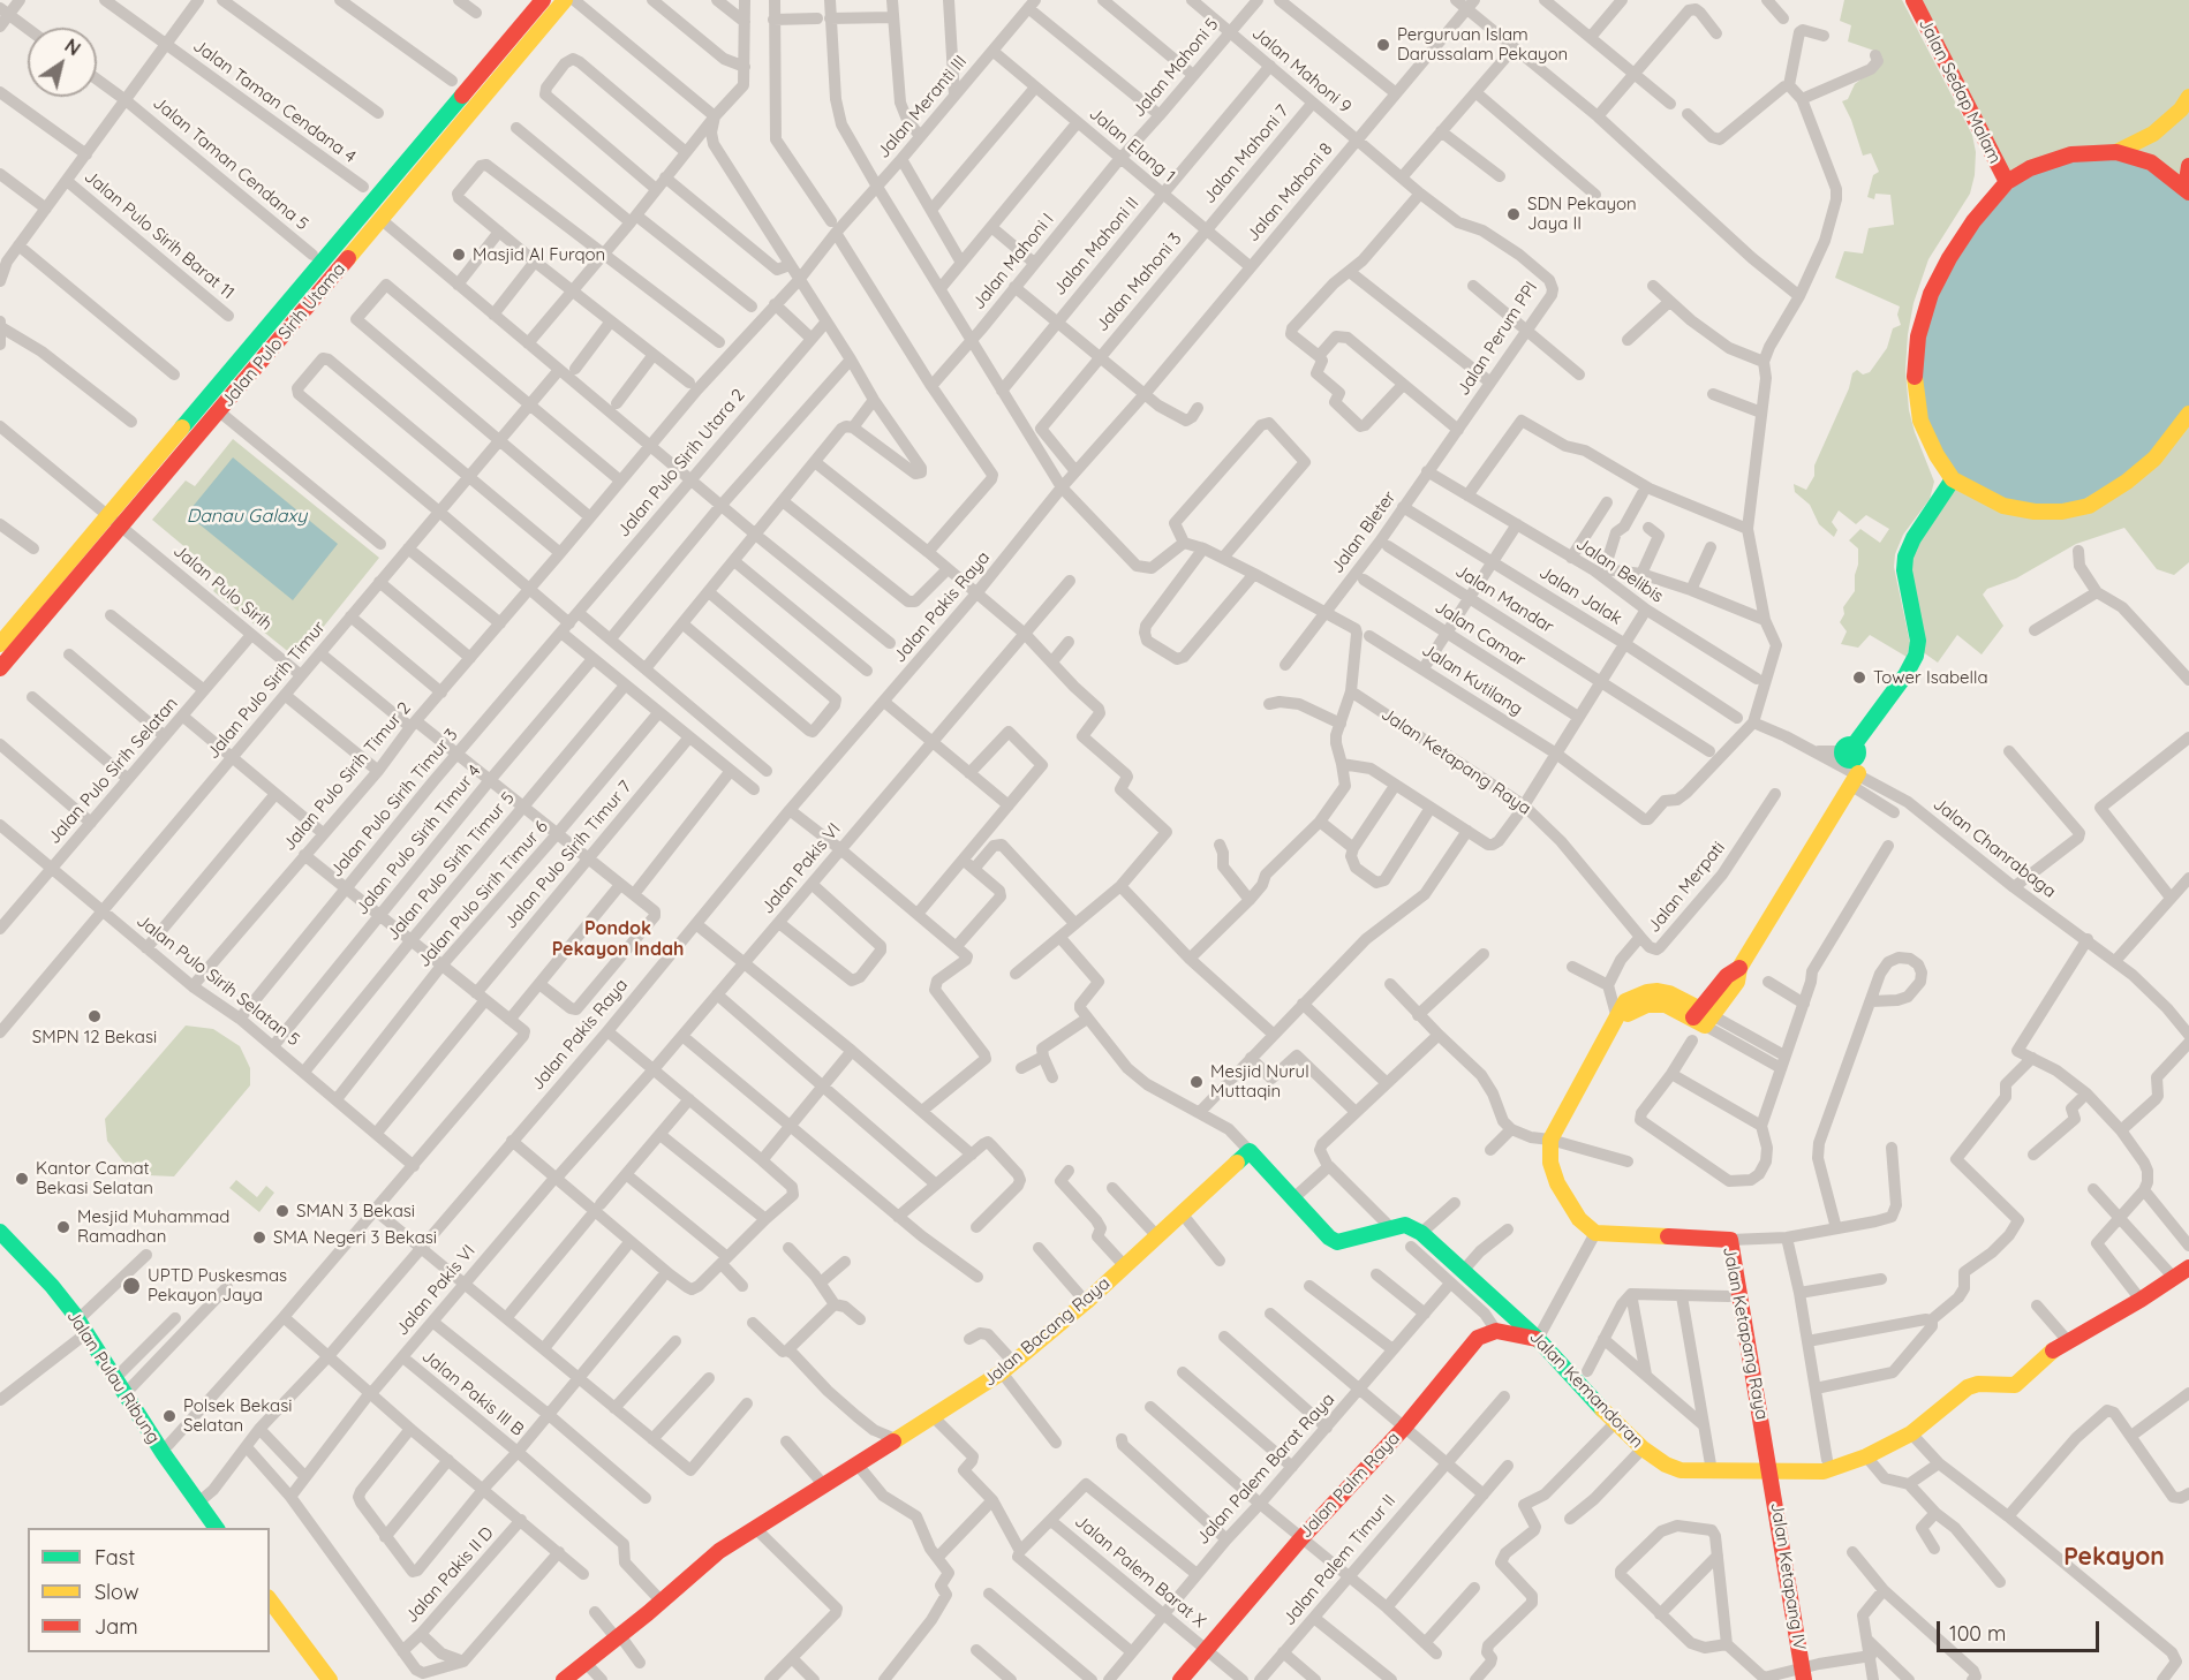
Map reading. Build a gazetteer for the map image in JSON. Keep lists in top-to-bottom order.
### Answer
{
  "streets": {
    "street": [
      "Jalan Mahoni 5",
      "Jalan Mahoni 9",
      "Jalan Sedap Malam",
      "Jalan Taman Cendana 4",
      "Jalan Meranti III",
      "Jalan Elang 1",
      "Jalan Mahoni 7",
      "Jalan Taman Cendana 5",
      "Jalan Mahoni 8",
      "Jalan Pulo Sirih Barat 11",
      "Jalan Mahoni II",
      "Jalan Mahoni I",
      "Jalan Mahoni 3",
      "Jalan Pulo Sirih Utama",
      "Jalan Perum PPI",
      "Jalan Pulo Sirih Utara 2",
      "Jalan Bleter",
      "Jalan Belibis",
      "Jalan Pulo Sirih",
      "Jalan Jalak",
      "Jalan Mandar",
      "Jalan Pakis Raya",
      "Jalan Camar",
      "Jalan Kutilang",
      "Jalan Pulo Sirih Timur",
      "Jalan Ketapang Raya",
      "Jalan Pulo Sirih Selatan",
      "Jalan Pulo Sirih Timur 2",
      "Jalan Pulo Sirih Timur 3",
      "Jalan Pulo Sirih Timur 4",
      "Jalan Chanrabaga",
      "Jalan Pulo Sirih Timur 7",
      "Jalan Pulo Sirih Timur 5",
      "Jalan Pakis VI",
      "Jalan Merpati",
      "Jalan Pulo Sirih Timur 6",
      "Jalan Pulo Sirih Selatan 5",
      "Jalan Bacang Raya",
      "Jalan Pulau Ribung",
      "Jalan Kemandoran",
      "Jalan Pakis III B",
      "Jalan Palem Barat Raya",
      "Jalan Palm Raya",
      "Jalan Palem Timur II",
      "Jalan Palem Barat X",
      "Jalan Pakis II D",
      "Jalan Ketapang IV"
    ]
  },
  "crossings": [
    ["Jalan Mahoni 5", "Jalan Mahoni 9"],
    ["Jalan Mahoni 5", "Jalan Elang 1"],
    ["Jalan Mahoni 5", "Jalan Mahoni I"],
    ["Jalan Mahoni 9", "Jalan Mahoni 7"],
    ["Jalan Mahoni 9", "Jalan Mahoni 8"],
    ["Jalan Mahoni 9", "Jalan Mahoni II"],
    ["Jalan Mahoni 9", "Jalan Perum PPI"],
    ["Jalan Meranti III", "Jalan Elang 1"],
    ["Jalan Meranti III", "Jalan Pulo Sirih Timur 2"],
    ["Jalan Elang 1", "Jalan Mahoni 7"],
    ["Jalan Elang 1", "Jalan Mahoni 8"],
    ["Jalan Elang 1", "Jalan Mahoni II"],
    ["Jalan Elang 1", "Jalan Mahoni I"],
    ["Jalan Elang 1", "Jalan Mahoni 3"],
    ["Jalan Mahoni 7", "Jalan Mahoni 3"],
    ["Jalan Mahoni 8", "Jalan Pakis Raya"],
    ["Jalan Mahoni 3", "Jalan Pakis Raya"],
    ["Jalan Pulo Sirih Utama", "Jalan Pulo Sirih"],
    ["Jalan Perum PPI", "Jalan Bleter"],
    ["Jalan Perum PPI", "Jalan Belibis"],
    ["Jalan Pulo Sirih Utara 2", "Jalan Pulo Sirih Timur 3"],
    ["Jalan Bleter", "Jalan Belibis"],
    ["Jalan Bleter", "Jalan Jalak"],
    ["Jalan Bleter", "Jalan Kutilang"],
    ["Jalan Pulo Sirih", "Jalan Pulo Sirih Timur"],
    ["Jalan Pulo Sirih", "Jalan Pulo Sirih Selatan"],
    ["Jalan Pakis Raya", "Jalan Pulau Ribung"],
    ["Jalan Kutilang", "Jalan Chanrabaga"],
    ["Jalan Pulo Sirih Timur", "Jalan Pulo Sirih Selatan 5"],
    ["Jalan Ketapang Raya", "Jalan Merpati"],
    ["Jalan Ketapang Raya", "Jalan Kemandoran"],
    ["Jalan Ketapang Raya", "Jalan Ketapang IV"],
    ["Jalan Pulo Sirih Selatan", "Jalan Pulo Sirih Selatan 5"],
    ["Jalan Pulo Sirih Timur 2", "Jalan Pulo Sirih Selatan 5"],
    ["Jalan Pulo Sirih Timur 3", "Jalan Pulo Sirih Selatan 5"],
    ["Jalan Pulo Sirih Timur 4", "Jalan Pulo Sirih Selatan 5"],
    ["Jalan Pulo Sirih Timur 7", "Jalan Pulo Sirih Selatan 5"],
    ["Jalan Pulo Sirih Timur 5", "Jalan Pulo Sirih Selatan 5"],
    ["Jalan Pulo Sirih Timur 6", "Jalan Pulo Sirih Selatan 5"],
    ["Jalan Bacang Raya", "Jalan Pakis III B"],
    ["Jalan Kemandoran", "Jalan Ketapang IV"],
    ["Jalan Palem Barat Raya", "Jalan Palem Barat X"],
    ["Jalan Palm Raya", "Jalan Palem Barat X"]
  ],
  "districts": ["Pondok Pekayon Indah", "Pekayon"],
  "water": ["Danau Galaxy"],
  "places": [
    "Perguruan Islam Darussalam Pekayon",
    "SDN Pekayon Jaya II",
    "Masjid Al Furqon",
    "Tower Isabella",
    "SMPN 12 Bekasi",
    "Mesjid Nurul Muttaqin",
    "Kantor Camat Bekasi Selatan",
    "SMAN 3 Bekasi",
    "Mesjid Muhammad Ramadhan",
    "SMA Negeri 3 Bekasi",
    "UPTD Puskesmas Pekayon Jaya",
    "Polsek Bekasi Selatan"
  ],
  "legend": ["Fast", "Slow", "Jam"],
  "scale_bar": "100 m",
  "north": "top right"
}
